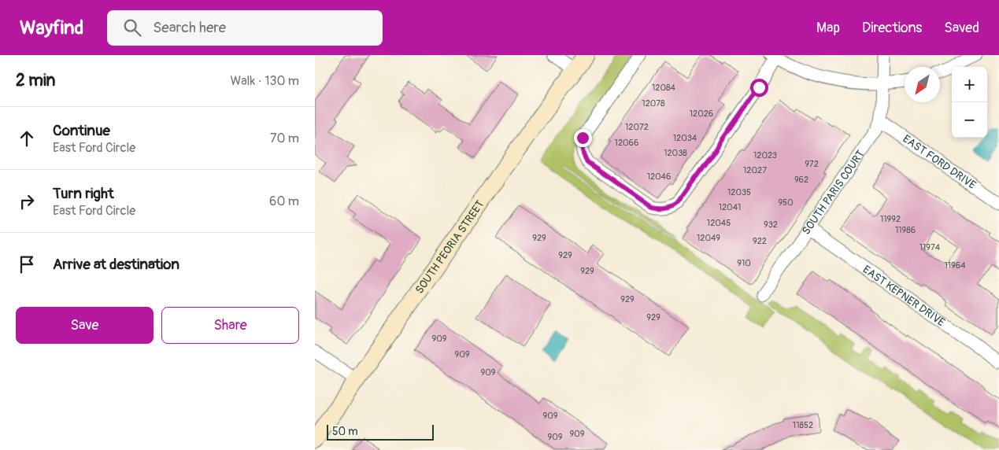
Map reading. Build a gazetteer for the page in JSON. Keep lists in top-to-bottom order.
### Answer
{
  "streets": {
    "main road": ["SOUTH PEORIA STREET"],
    "street": ["EAST FORD DRIVE", "SOUTH PARIS COURT", "EAST KEPNER DRIVE"]
  },
  "crossings": [
    ["EAST FORD DRIVE", "SOUTH PARIS COURT"],
    ["SOUTH PARIS COURT", "EAST KEPNER DRIVE"]
  ],
  "house_numbers": [
    "12084",
    "12078",
    "12026",
    "12072",
    "12034",
    "12066",
    "12038",
    "12023",
    "972",
    "12027",
    "12046",
    "962",
    "12035",
    "950",
    "12041",
    "11992",
    "12045",
    "932",
    "11986",
    "929",
    "12049",
    "922",
    "11974",
    "929",
    "910",
    "11964",
    "929",
    "929",
    "929",
    "909",
    "909",
    "909",
    "909",
    "11852",
    "909",
    "909"
  ],
  "scale_bar": "50 m",
  "north": "bottom left",
  "page": {
    "header": "Wayfind",
    "search": "Search here",
    "nav": ["Map", "Directions", "Saved"],
    "heading": ["2 min", "Walk · 130 m"],
    "map_buttons": ["+", "−"],
    "list": [
      ["Continue", "East Ford Circle", "70 m"],
      ["Turn right", "East Ford Circle", "60 m"],
      "Arrive at destination"
    ],
    "buttons": ["Save", "Share"],
    "scale": "50 m"
  }
}
